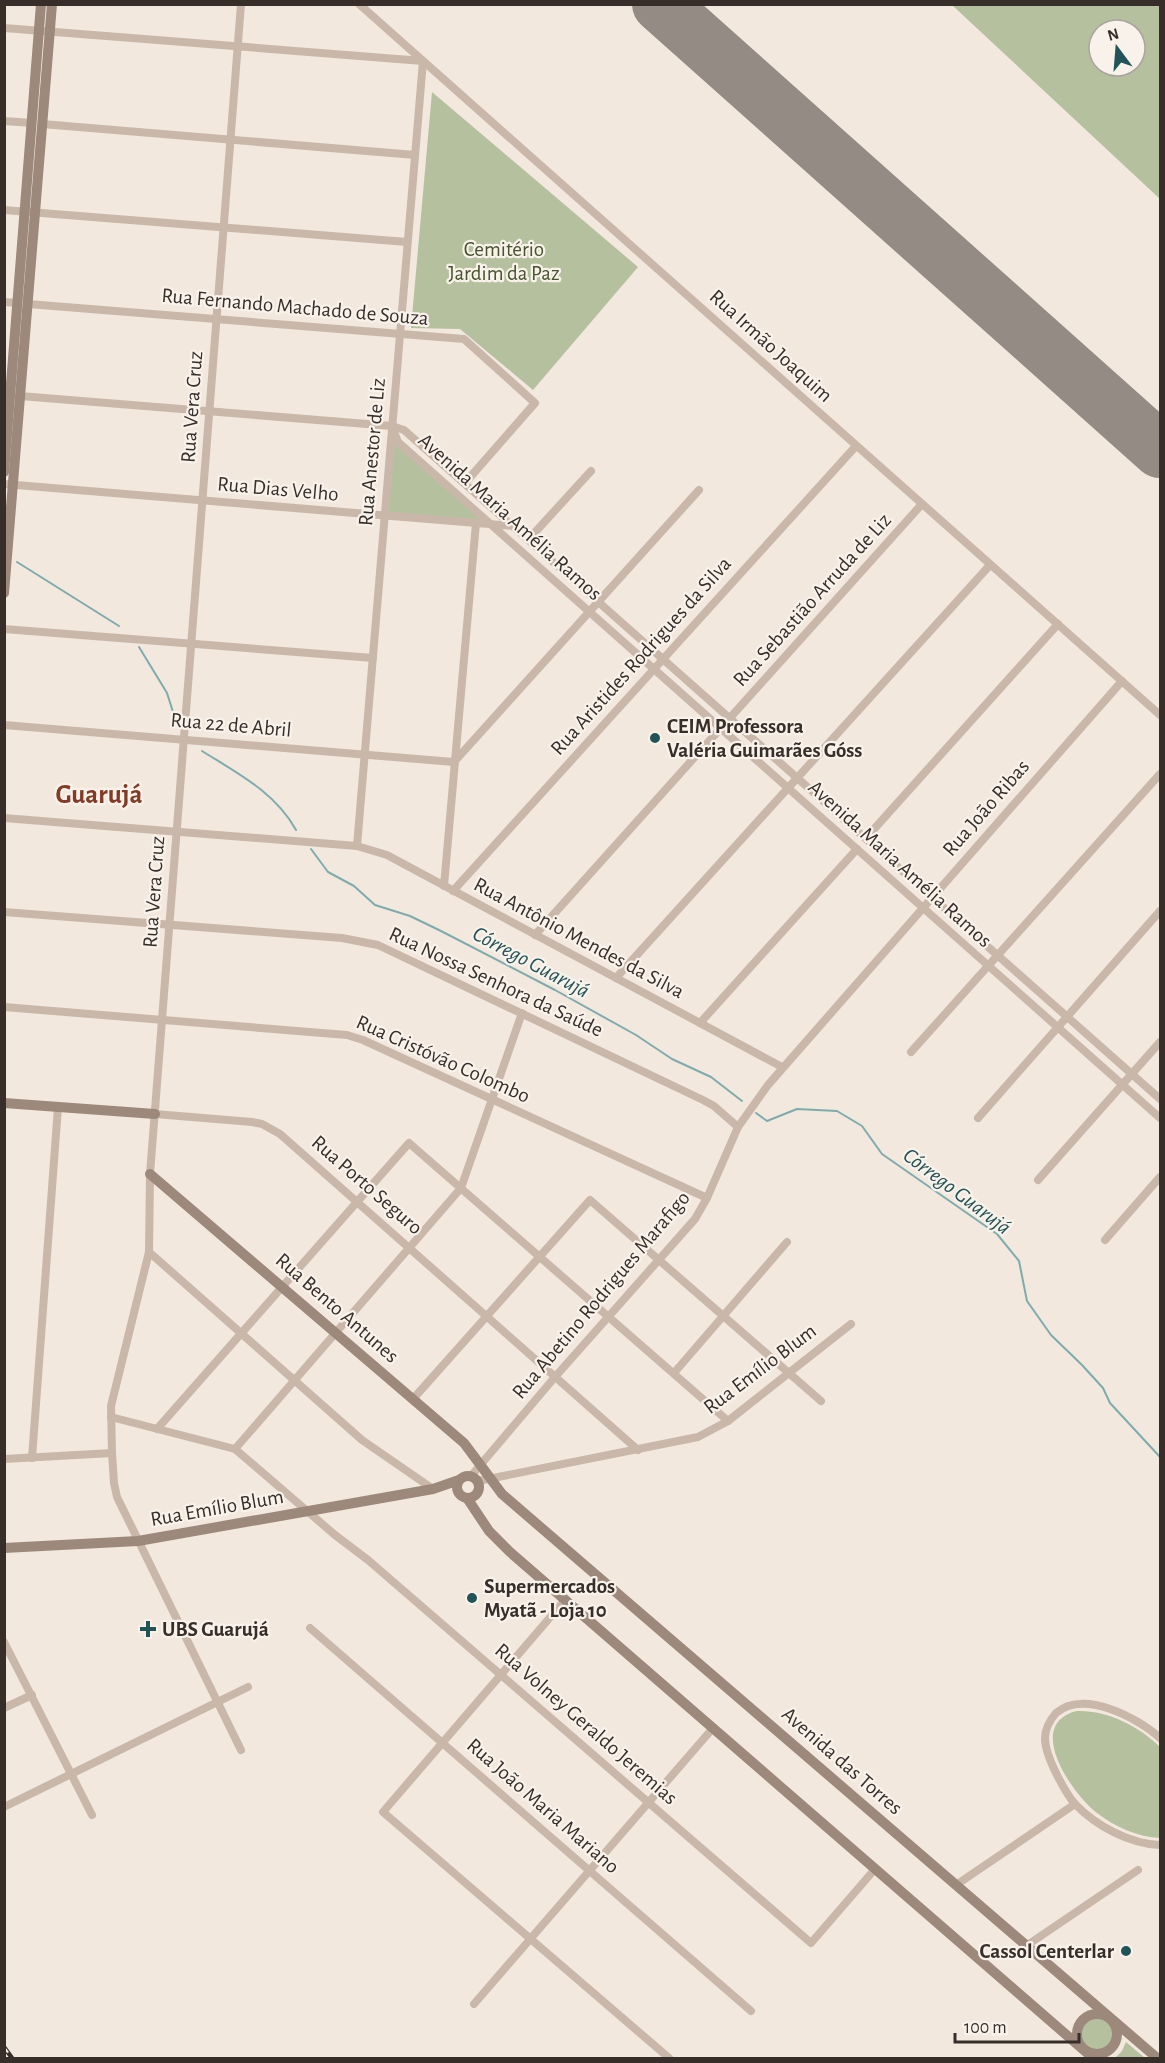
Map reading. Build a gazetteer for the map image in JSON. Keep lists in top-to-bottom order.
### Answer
{
  "streets": {
    "main road": [
      "Rua Porto Seguro",
      "Rua Bento Antunes",
      "Rua Emílio Blum",
      "Avenida das Torres"
    ],
    "street": [
      "Rua Fernando Machado de Souza",
      "Rua Irmão Joaquim",
      "Rua Vera Cruz",
      "Rua Anestor de Liz",
      "Rua Dias Velho",
      "Avenida Maria Amélia Ramos",
      "Rua Sebastião Arruda de Liz",
      "Rua Aristides Rodrigues da Silva",
      "Rua 22 de Abril",
      "Rua João Ribas",
      "Rua Antônio Mendes da Silva",
      "Rua Nossa Senhora da Saúde",
      "Rua Cristóvão Colombo",
      "Rua Abetino Rodrigues Marafigo",
      "Rua Volney Geraldo Jeremias",
      "Rua João Maria Mariano"
    ]
  },
  "crossings": [
    ["Rua Fernando Machado de Souza", "Rua Vera Cruz"],
    ["Rua Fernando Machado de Souza", "Rua Anestor de Liz"],
    ["Rua Fernando Machado de Souza", "Avenida Maria Amélia Ramos"],
    ["Rua Irmão Joaquim", "Rua Anestor de Liz"],
    ["Rua Irmão Joaquim", "Rua Sebastião Arruda de Liz"],
    ["Rua Irmão Joaquim", "Rua Aristides Rodrigues da Silva"],
    ["Rua Irmão Joaquim", "Rua João Ribas"],
    ["Rua Vera Cruz", "Rua Dias Velho"],
    ["Rua Vera Cruz", "Rua 22 de Abril"],
    ["Rua Vera Cruz", "Rua Antônio Mendes da Silva"],
    ["Rua Vera Cruz", "Rua Nossa Senhora da Saúde"],
    ["Rua Vera Cruz", "Rua Cristóvão Colombo"],
    ["Rua Vera Cruz", "Rua Porto Seguro"],
    ["Rua Vera Cruz", "Rua Bento Antunes"],
    ["Rua Vera Cruz", "Rua Emílio Blum"],
    ["Rua Anestor de Liz", "Rua Dias Velho"],
    ["Rua Anestor de Liz", "Avenida Maria Amélia Ramos"],
    ["Rua Anestor de Liz", "Rua 22 de Abril"],
    ["Rua Anestor de Liz", "Rua Antônio Mendes da Silva"],
    ["Rua Dias Velho", "Avenida Maria Amélia Ramos"],
    ["Avenida Maria Amélia Ramos", "Rua Sebastião Arruda de Liz"],
    ["Avenida Maria Amélia Ramos", "Rua Aristides Rodrigues da Silva"],
    ["Avenida Maria Amélia Ramos", "Rua João Ribas"],
    ["Rua Sebastião Arruda de Liz", "Rua Antônio Mendes da Silva"],
    ["Rua Aristides Rodrigues da Silva", "Rua Antônio Mendes da Silva"],
    ["Rua João Ribas", "Rua Antônio Mendes da Silva"],
    ["Rua João Ribas", "Rua Abetino Rodrigues Marafigo"],
    ["Rua Antônio Mendes da Silva", "Rua Abetino Rodrigues Marafigo"],
    ["Rua Nossa Senhora da Saúde", "Rua Abetino Rodrigues Marafigo"],
    ["Rua Cristóvão Colombo", "Rua Abetino Rodrigues Marafigo"],
    ["Rua Porto Seguro", "Rua Abetino Rodrigues Marafigo"],
    ["Rua Porto Seguro", "Rua Emílio Blum"],
    ["Rua Abetino Rodrigues Marafigo", "Rua Bento Antunes"],
    ["Rua Abetino Rodrigues Marafigo", "Rua Emílio Blum"],
    ["Rua Abetino Rodrigues Marafigo", "Avenida das Torres"],
    ["Rua Bento Antunes", "Rua Emílio Blum"],
    ["Rua Bento Antunes", "Avenida das Torres"],
    ["Rua Emílio Blum", "Rua Volney Geraldo Jeremias"],
    ["Rua Emílio Blum", "Avenida das Torres"]
  ],
  "districts": ["Guarujá"],
  "water": ["Córrego Guarujá"],
  "parks": ["Cemitério Jardim da Paz"],
  "places": {
    "other": ["CEIM Professora Valéria Guimarães Góss", "Supermercados Myatã - Loja 10", "Cassol Centerlar"],
    "health": ["UBS Guarujá"]
  },
  "scale_bar": "100 m",
  "north": "top"
}
